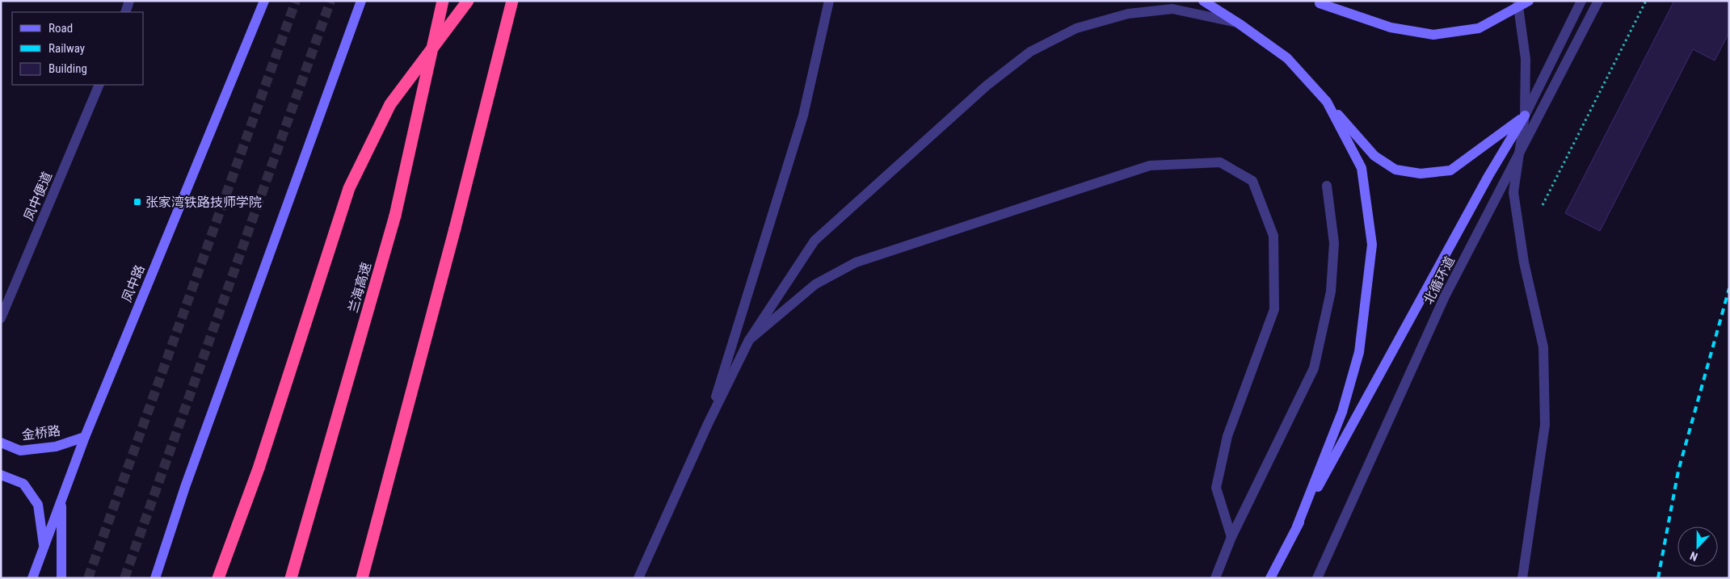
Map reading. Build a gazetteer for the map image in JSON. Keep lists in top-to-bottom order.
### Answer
{
  "streets": {
    "highway": ["兰海高速"],
    "main road": ["凤中路", "金桥路"],
    "street": ["凤中便道", "北循环道"]
  },
  "crossings": [
    ["凤中路", "金桥路"]
  ],
  "places": {
    "transit": ["张家湾铁路技师学院"]
  },
  "legend": ["Road", "Railway", "Building"],
  "north": "bottom"
}
